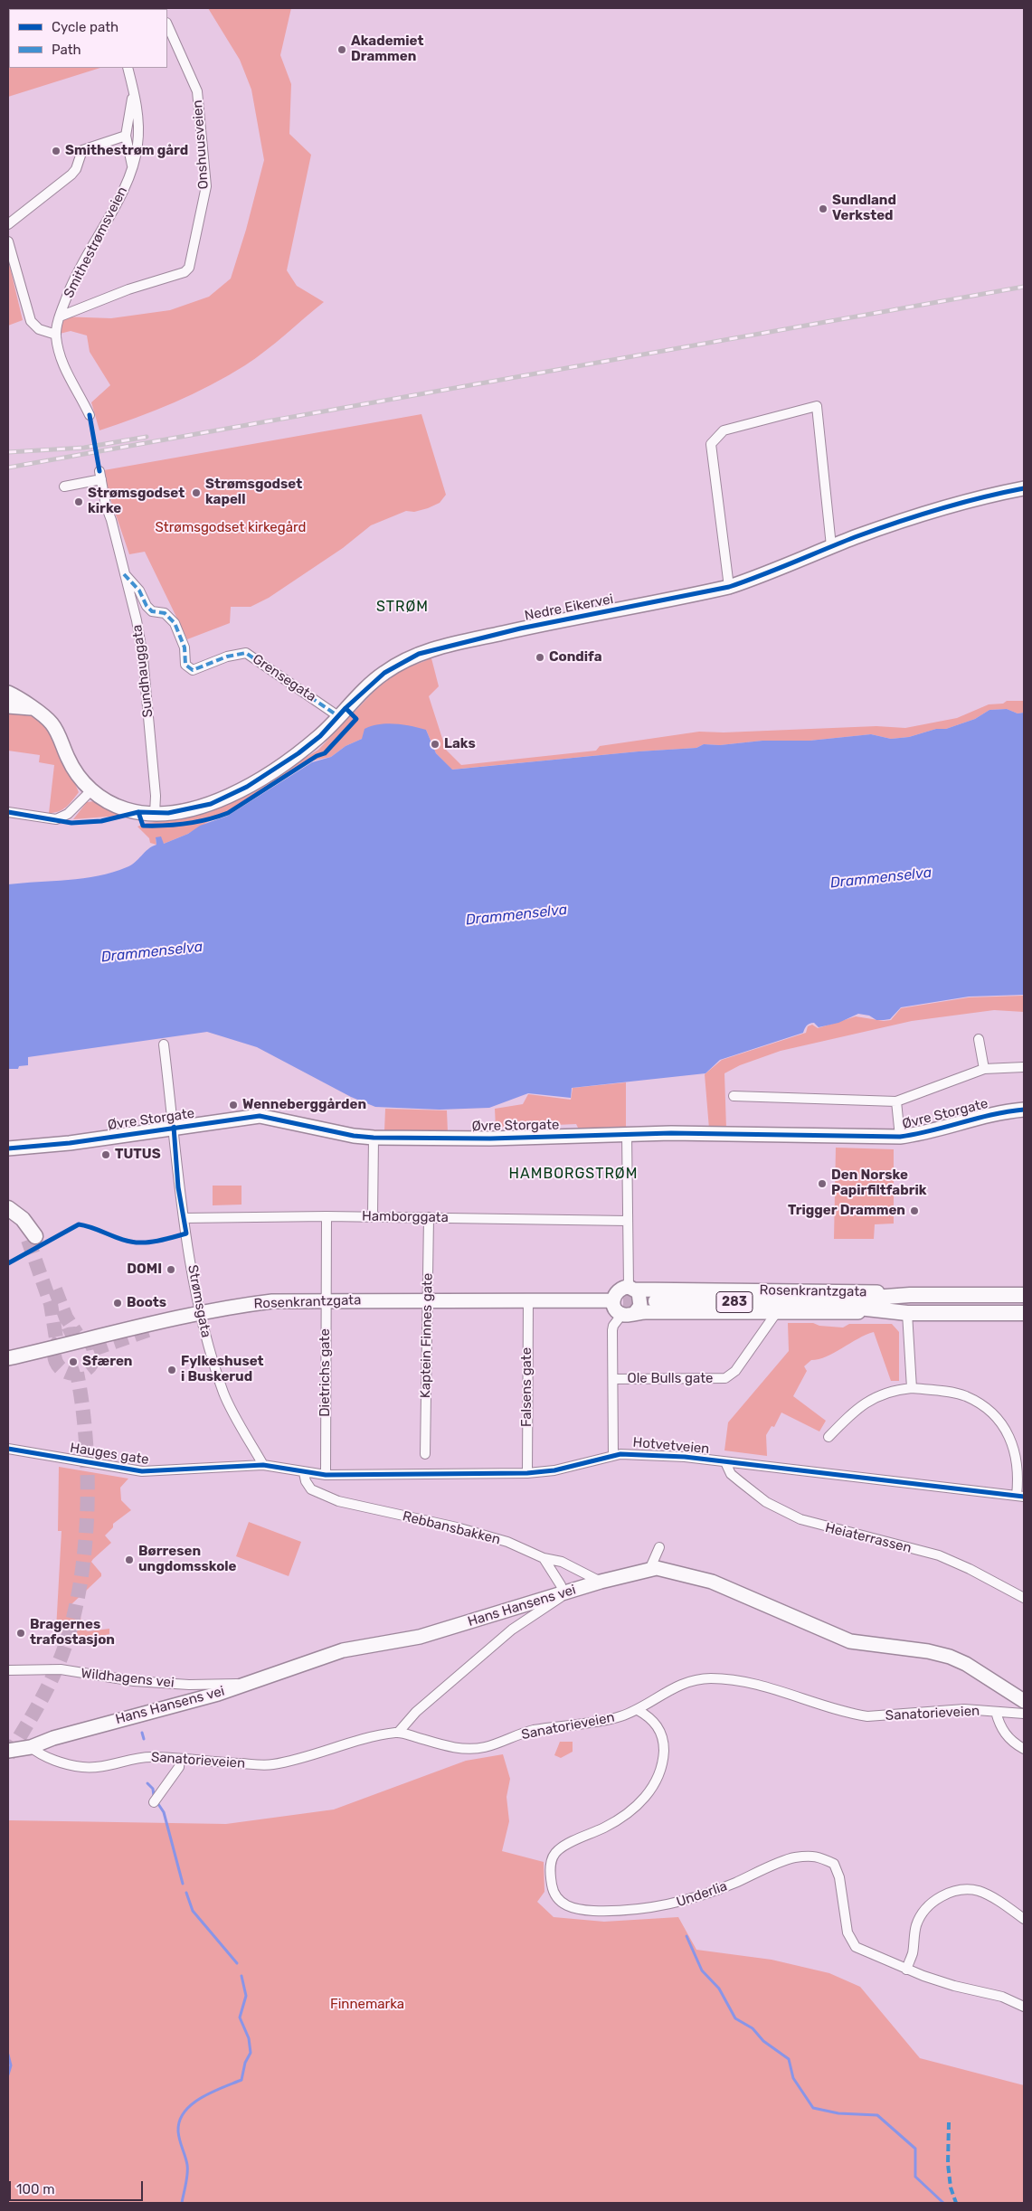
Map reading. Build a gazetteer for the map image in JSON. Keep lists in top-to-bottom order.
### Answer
{
  "streets": {
    "main road": [
      "Nedre Eikervei",
      "Øvre Storgate",
      "Rosenkrantzgata",
      "283",
      "Hans Hansens vei"
    ],
    "street": [
      "Onshuusveien",
      "Smithestrømsveien",
      "Sundhauggata",
      "Grensegata",
      "Hamborggata",
      "Strømsgata",
      "Kaptein Finnes gate",
      "Dietrichs gate",
      "Ole Bulls gate",
      "Falsens gate",
      "Hotvetveien",
      "Hauges gate",
      "Rebbansbakken",
      "Heiaterrassen",
      "Wildhagens vei",
      "Sanatorieveien",
      "Underlia"
    ]
  },
  "crossings": [
    ["Onshuusveien", "Smithestrømsveien"],
    ["Nedre Eikervei", "Sundhauggata"],
    ["Nedre Eikervei", "Grensegata"],
    ["Sundhauggata", "Grensegata"],
    ["Øvre Storgate", "Strømsgata"],
    ["Hamborggata", "Strømsgata"],
    ["Hamborggata", "Kaptein Finnes gate"],
    ["Hamborggata", "Dietrichs gate"],
    ["Rosenkrantzgata", "Strømsgata"],
    ["Rosenkrantzgata", "Kaptein Finnes gate"],
    ["Rosenkrantzgata", "Dietrichs gate"],
    ["Rosenkrantzgata", "Ole Bulls gate"],
    ["Rosenkrantzgata", "Falsens gate"],
    ["Strømsgata", "Hotvetveien"],
    ["Strømsgata", "Hauges gate"],
    ["Dietrichs gate", "Hotvetveien"],
    ["Falsens gate", "Hotvetveien"],
    ["Hotvetveien", "Hauges gate"],
    ["Hotvetveien", "Rebbansbakken"],
    ["Hotvetveien", "Heiaterrassen"],
    ["Rebbansbakken", "Hans Hansens vei"],
    ["Hans Hansens vei", "Wildhagens vei"],
    ["Hans Hansens vei", "Sanatorieveien"],
    ["Sanatorieveien", "Underlia"]
  ],
  "districts": ["STRØM", "HAMBORGSTRØM"],
  "water": ["Drammenselva"],
  "parks": ["Strømsgodset kirkegård", "Finnemarka"],
  "places": [
    "Akademiet Drammen",
    "Smithestrøm gård",
    "Sundland Verksted",
    "Strømsgodset kapell",
    "Strømsgodset kirke",
    "Condifa",
    "Laks",
    "Wenneberggården",
    "TUTUS",
    "Den Norske Papirfiltfabrik",
    "Trigger Drammen",
    "DOMI",
    "Boots",
    "Sfæren",
    "Fylkeshuset i Buskerud",
    "Børresen ungdomsskole",
    "Bragernes trafostasjon"
  ],
  "legend": ["Cycle path", "Path"],
  "scale_bar": "100 m"
}
